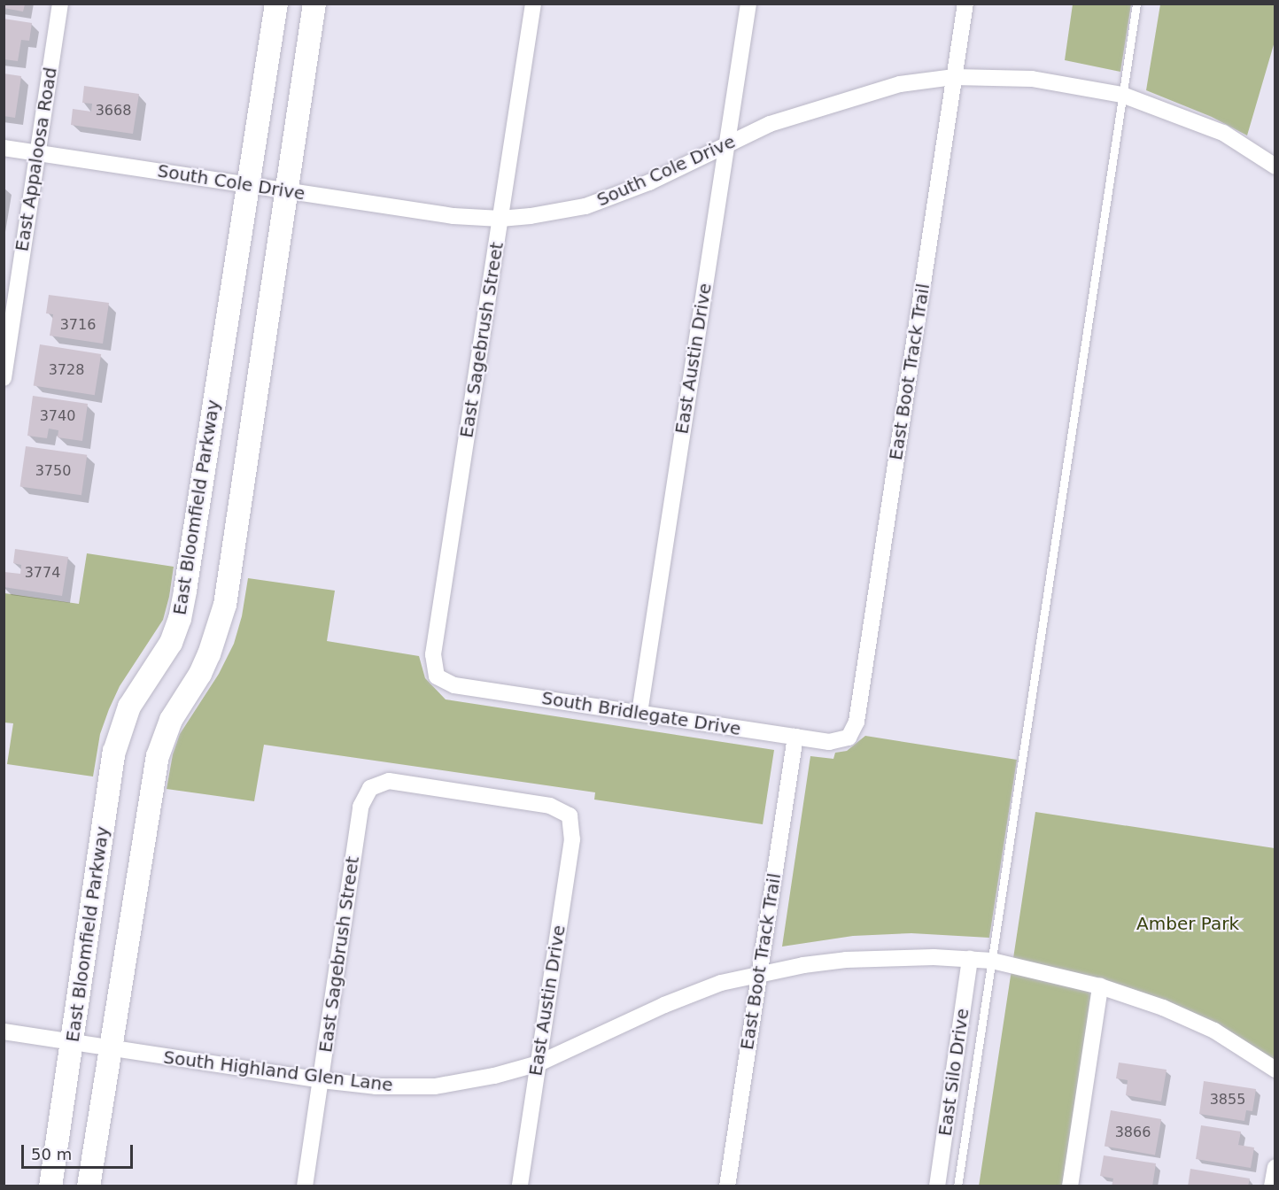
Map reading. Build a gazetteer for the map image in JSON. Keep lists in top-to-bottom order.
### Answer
{
  "streets": {
    "street": [
      "East Appaloosa Road",
      "South Cole Drive",
      "East Sagebrush Street",
      "East Austin Drive",
      "East Boot Track Trail",
      "East Bloomfield Parkway",
      "South Bridlegate Drive",
      "South Highland Glen Lane",
      "East Silo Drive"
    ]
  },
  "crossings": [
    ["East Appaloosa Road", "South Cole Drive"],
    ["South Cole Drive", "East Sagebrush Street"],
    ["South Cole Drive", "East Austin Drive"],
    ["South Cole Drive", "East Boot Track Trail"],
    ["South Cole Drive", "East Bloomfield Parkway"],
    ["East Sagebrush Street", "East Austin Drive"],
    ["East Sagebrush Street", "South Bridlegate Drive"],
    ["East Sagebrush Street", "South Highland Glen Lane"],
    ["East Austin Drive", "South Bridlegate Drive"],
    ["East Austin Drive", "South Highland Glen Lane"],
    ["East Boot Track Trail", "South Bridlegate Drive"],
    ["East Boot Track Trail", "South Highland Glen Lane"],
    ["East Bloomfield Parkway", "South Highland Glen Lane"],
    ["South Highland Glen Lane", "East Silo Drive"]
  ],
  "parks": ["Amber Park"],
  "house_numbers": [
    "3668",
    "3716",
    "3728",
    "3740",
    "3750",
    "3774",
    "3855",
    "3866"
  ],
  "scale_bar": "50 m"
}
